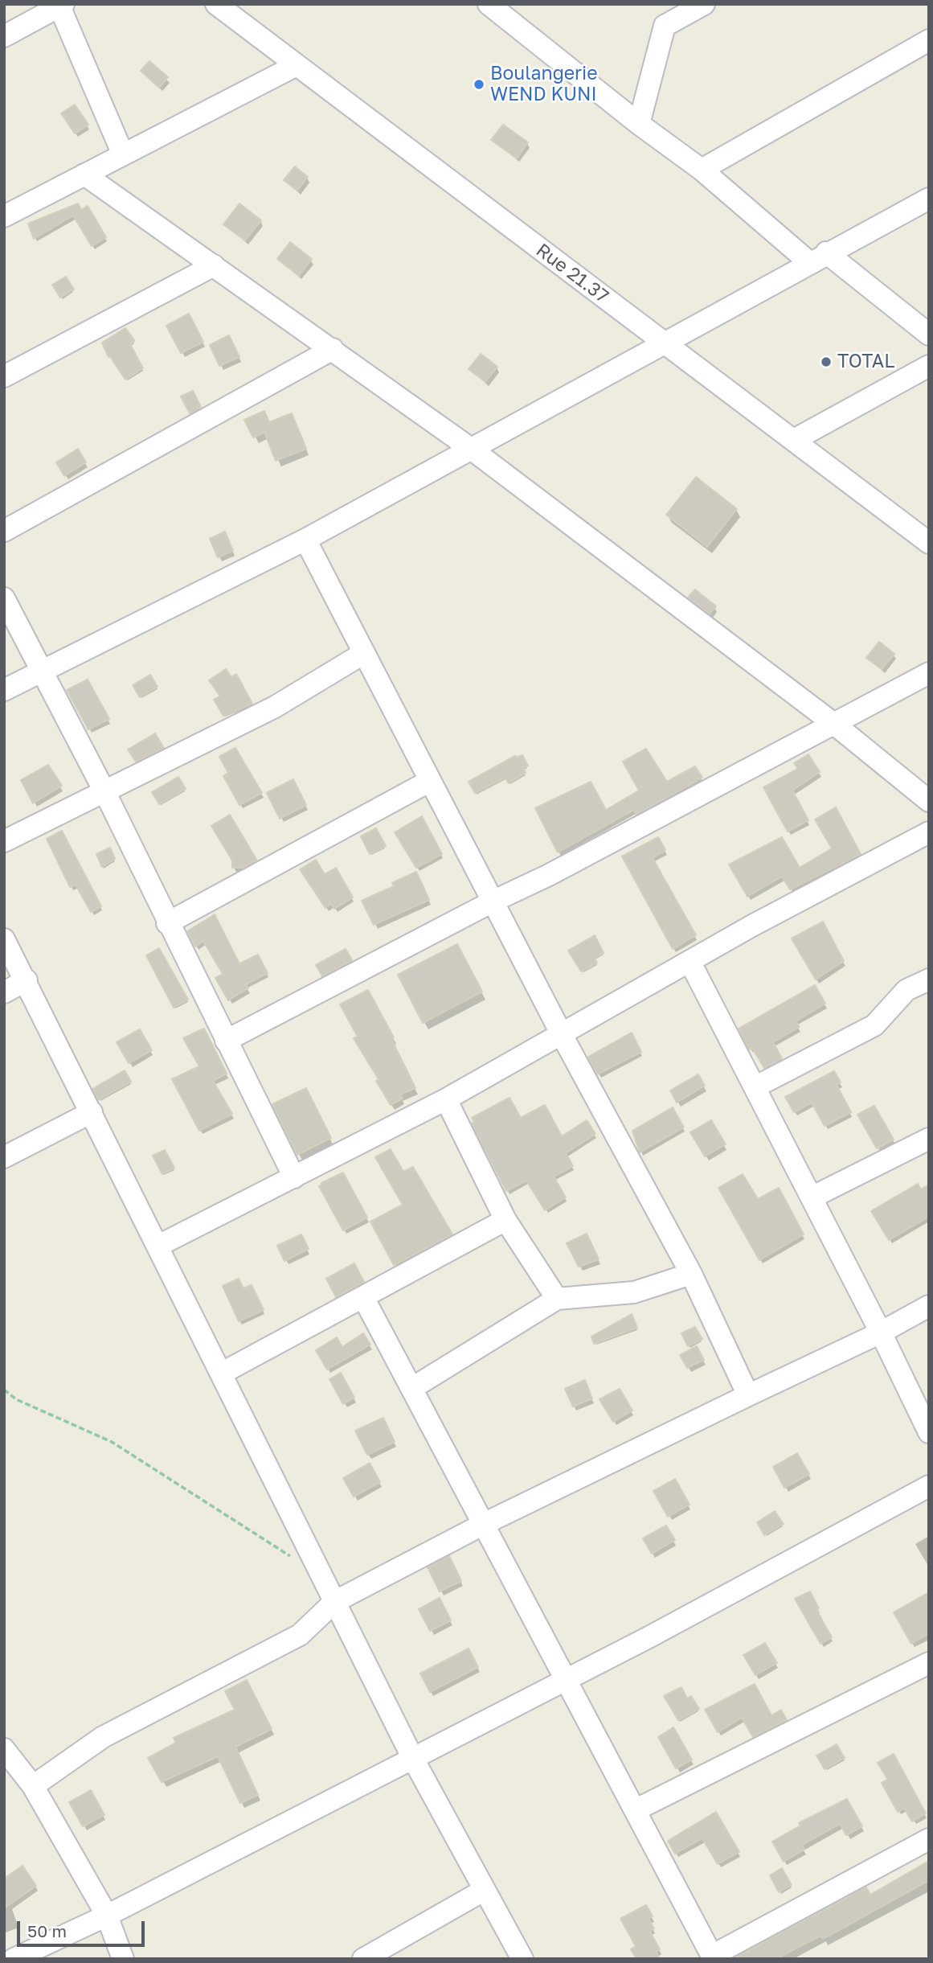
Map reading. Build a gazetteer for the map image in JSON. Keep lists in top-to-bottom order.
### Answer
{
  "streets": {
    "street": ["Rue 21.37"]
  },
  "places": ["Boulangerie WEND KUNI", "TOTAL"],
  "scale_bar": "50 m"
}
